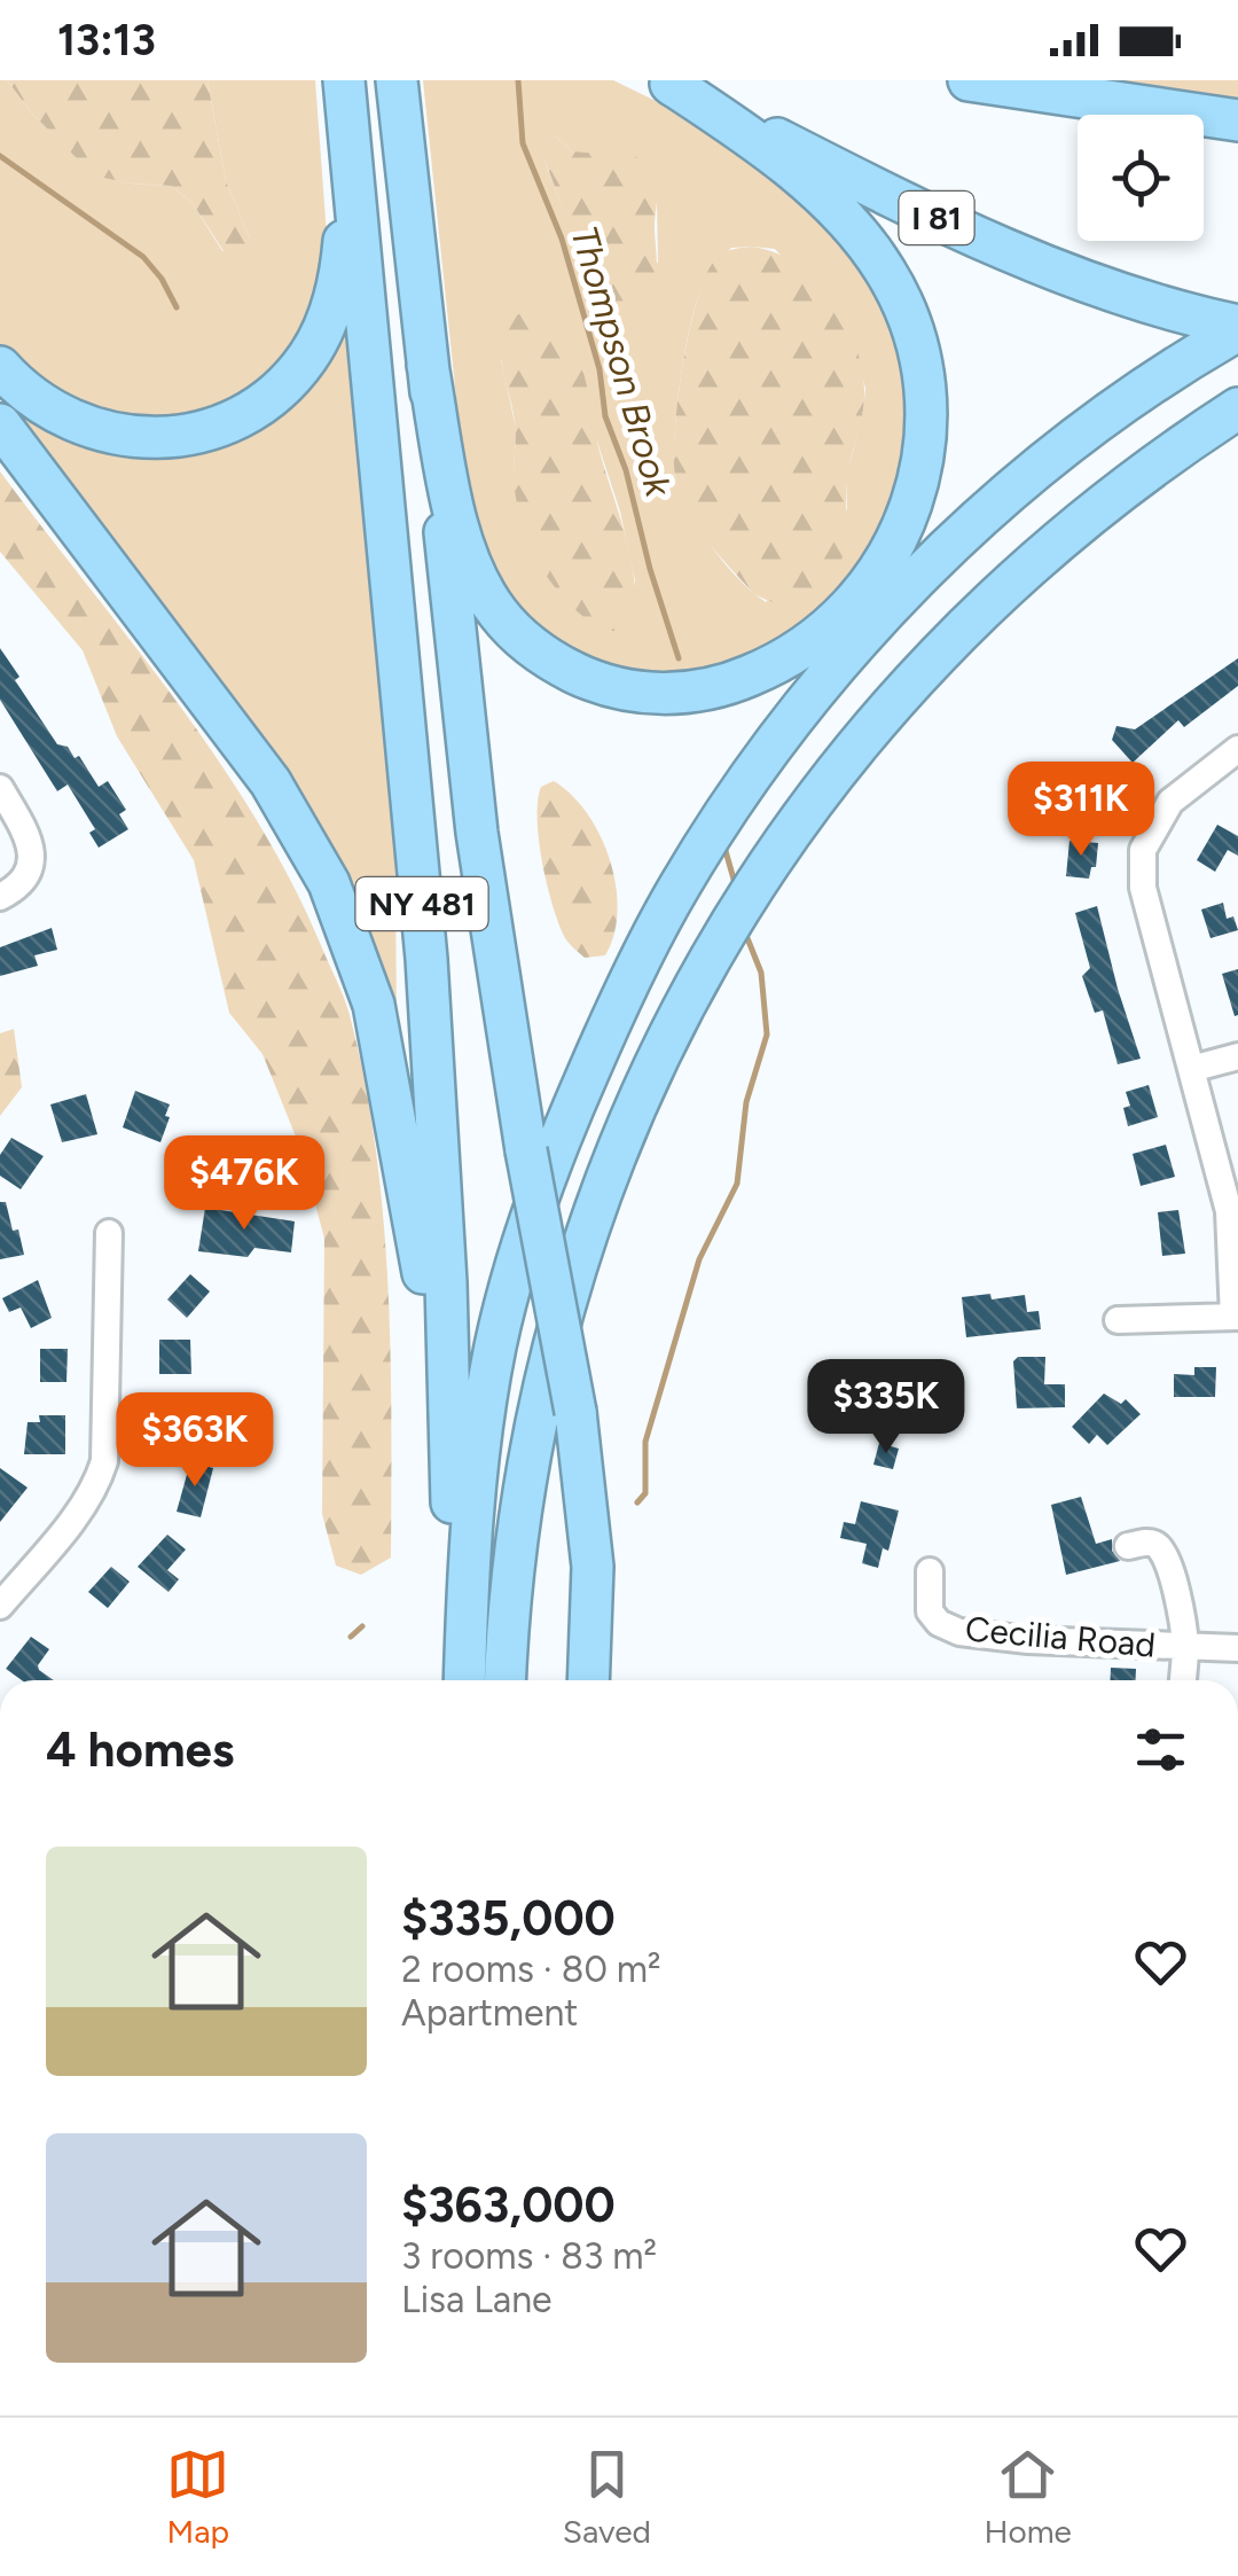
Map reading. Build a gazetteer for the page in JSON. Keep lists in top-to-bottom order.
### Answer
{
  "streets": {
    "highway": ["I 81", "NY 481"],
    "street": ["Cecilia Road"]
  },
  "water": ["Thompson Brook"],
  "page": {
    "status": "13:13",
    "price": [
      "$311K",
      "$476K",
      "$335K",
      "$363K"
    ],
    "heading": "4 homes",
    "list": [
      {
        "name": "$335,000",
        "note": "2 rooms · 80 m² · Apartment"
      },
      {
        "name": "$363,000",
        "note": "3 rooms · 83 m² · Lisa Lane"
      }
    ],
    "tabs": ["Map", "Saved", "Home"]
  }
}
